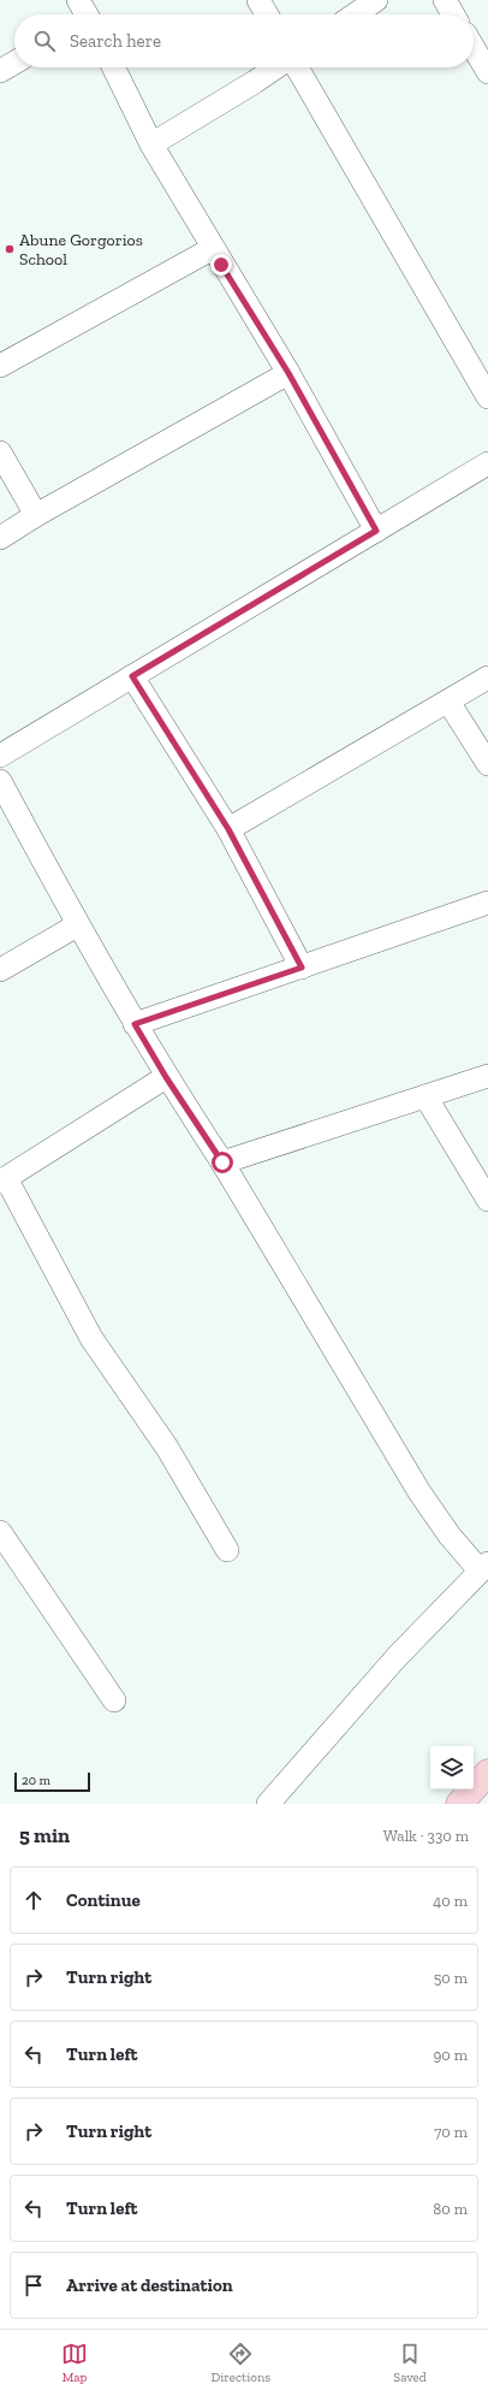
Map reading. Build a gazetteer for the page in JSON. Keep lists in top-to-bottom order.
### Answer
{
  "places": ["Abune Gorgorios School"],
  "scale_bar": "20 m",
  "page": {
    "search": "Search here",
    "scale": "20 m",
    "heading": ["5 min", "Walk · 330 m"],
    "list": [
      ["Continue", "40 m"],
      ["Turn right", "50 m"],
      ["Turn left", "90 m"],
      ["Turn right", "70 m"],
      ["Turn left", "80 m"],
      "Arrive at destination"
    ],
    "nav": ["Map", "Directions", "Saved"]
  }
}
